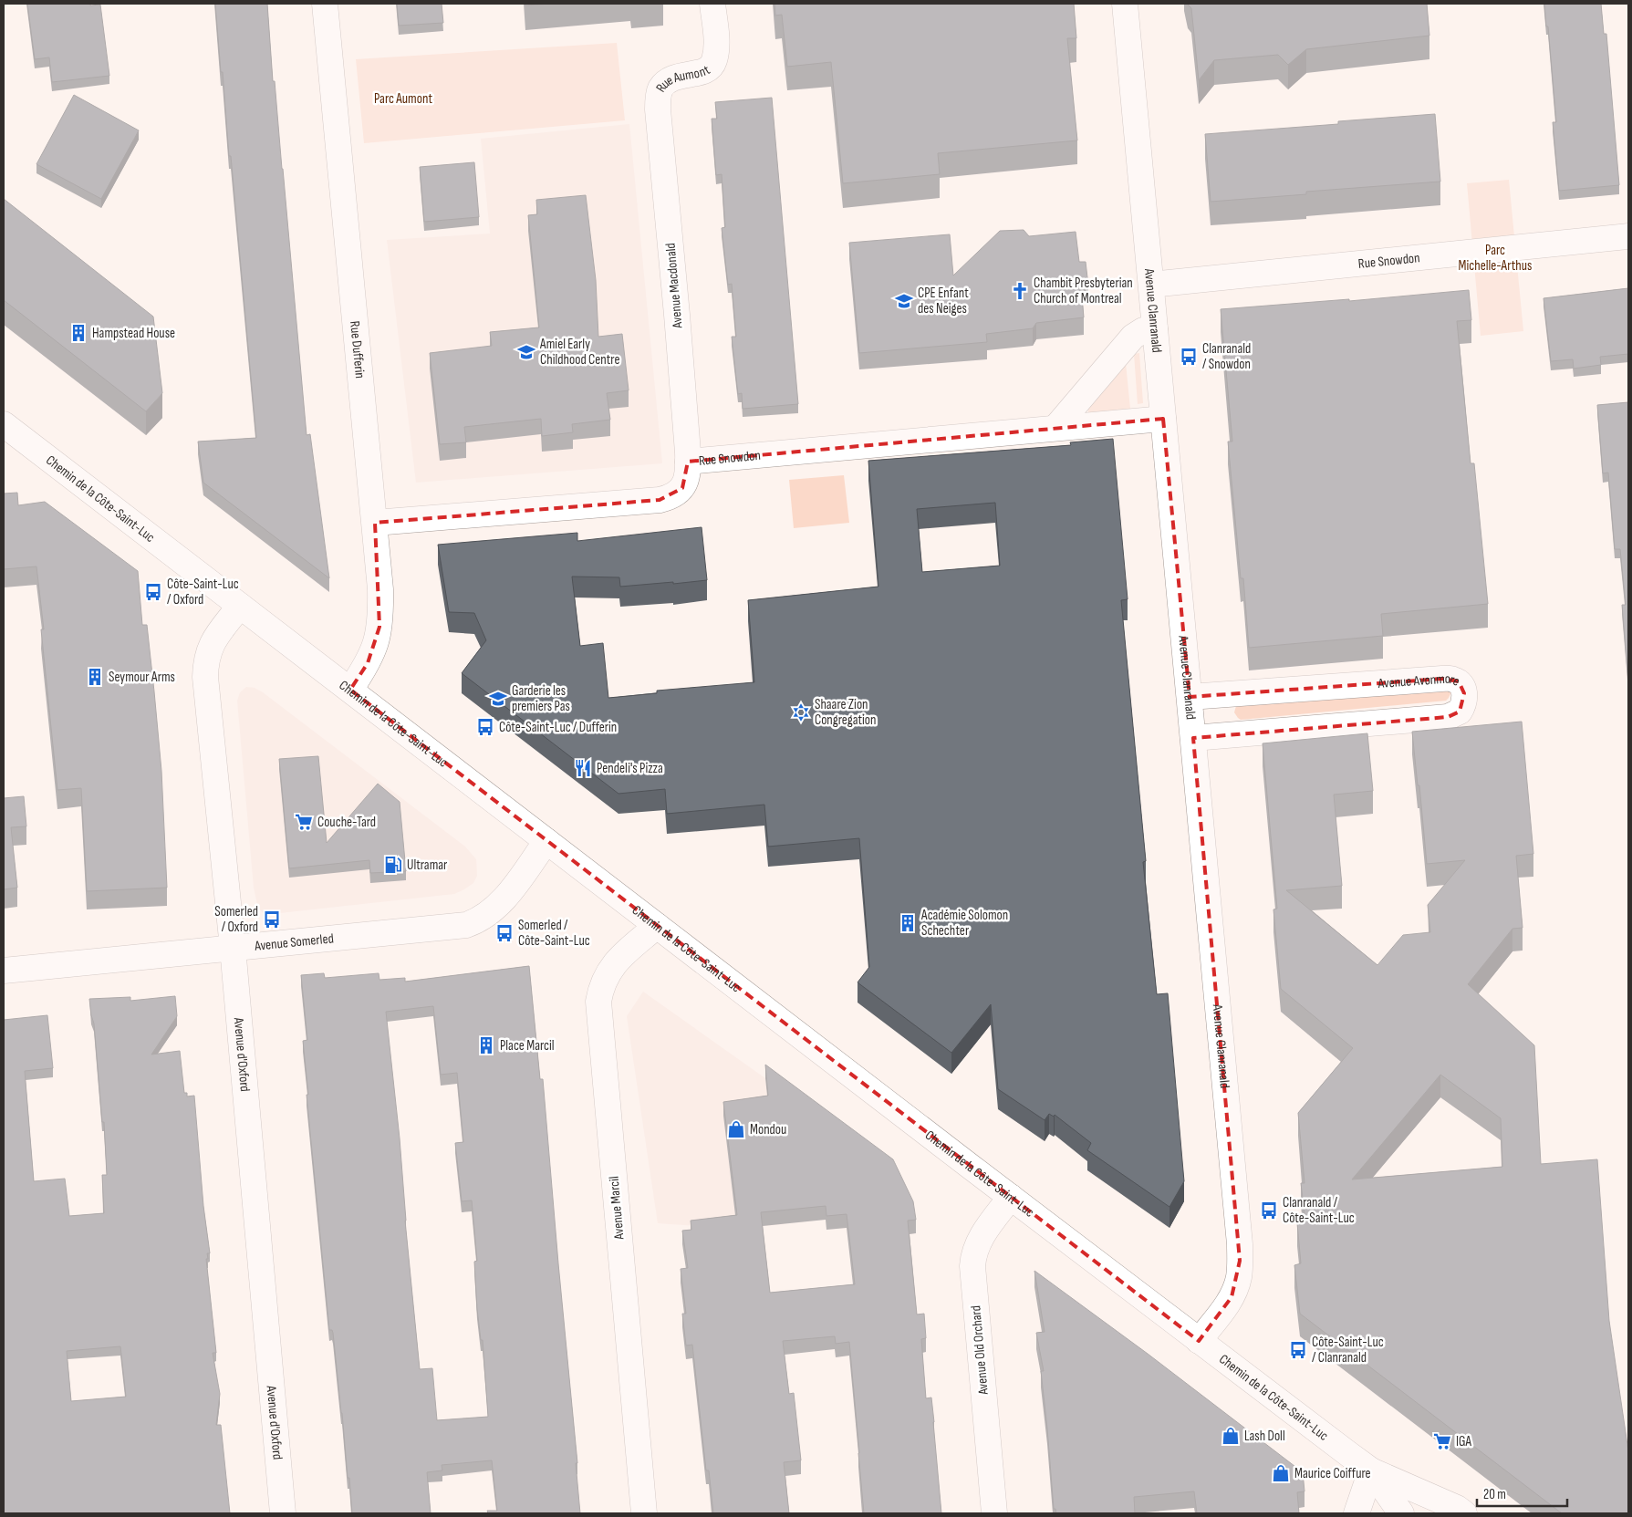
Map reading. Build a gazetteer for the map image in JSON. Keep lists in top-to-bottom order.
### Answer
{
  "streets": {
    "street": [
      "Rue Aumont",
      "Rue Snowdon",
      "Avenue Macdonald",
      "Avenue Clanranald",
      "Rue Dufferin",
      "Chemin de la Côte-Saint-Luc",
      "Avenue Avonmore",
      "Avenue Somerled",
      "Avenue d'Oxford",
      "Avenue Marcil",
      "Avenue Old Orchard"
    ]
  },
  "crossings": [
    ["Rue Aumont", "Avenue Macdonald"],
    ["Rue Snowdon", "Avenue Macdonald"],
    ["Rue Snowdon", "Avenue Clanranald"],
    ["Rue Snowdon", "Rue Dufferin"],
    ["Avenue Clanranald", "Chemin de la Côte-Saint-Luc"],
    ["Avenue Clanranald", "Avenue Avonmore"],
    ["Rue Dufferin", "Chemin de la Côte-Saint-Luc"],
    ["Chemin de la Côte-Saint-Luc", "Avenue Somerled"],
    ["Chemin de la Côte-Saint-Luc", "Avenue d'Oxford"],
    ["Chemin de la Côte-Saint-Luc", "Avenue Marcil"],
    ["Chemin de la Côte-Saint-Luc", "Avenue Old Orchard"],
    ["Avenue Somerled", "Avenue d'Oxford"]
  ],
  "parks": ["Parc Aumont", "Parc Michelle-Arthus"],
  "places": {
    "church": ["Chambit Presbyterian Church of Montreal"],
    "school or university": ["CPE Enfant des Neiges", "Amiel Early Childhood Centre", "Garderie les premiers Pas"],
    "building": [
      "Hampstead House",
      "Seymour Arms",
      "Académie Solomon Schechter",
      "Place Marcil"
    ],
    "bus stop": [
      "Clanranald / Snowdon",
      "Côte-Saint-Luc / Oxford",
      "Côte-Saint-Luc / Dufferin",
      "Somerled / Oxford",
      "Somerled / Côte-Saint-Luc",
      "Clanranald / Côte-Saint-Luc",
      "Côte-Saint-Luc / Clanranald"
    ],
    "synagogue": ["Shaare Zion Congregation"],
    "restaurant": ["Pendeli's Pizza"],
    "supermarket": ["Couche-Tard", "IGA"],
    "fuel station": ["Ultramar"],
    "shop": ["Mondou", "Lash Doll", "Maurice Coiffure"]
  },
  "scale_bar": "20 m"
}
